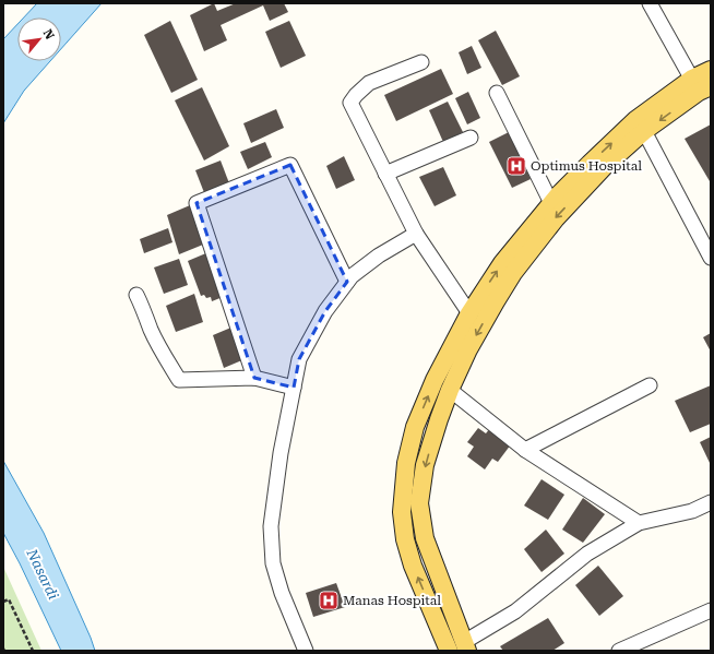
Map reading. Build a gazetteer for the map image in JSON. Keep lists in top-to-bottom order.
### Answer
{
  "water": ["Nasardi"],
  "places": {
    "hospital": ["Optimus Hospital", "Manas Hospital"]
  },
  "north": "top right"
}
